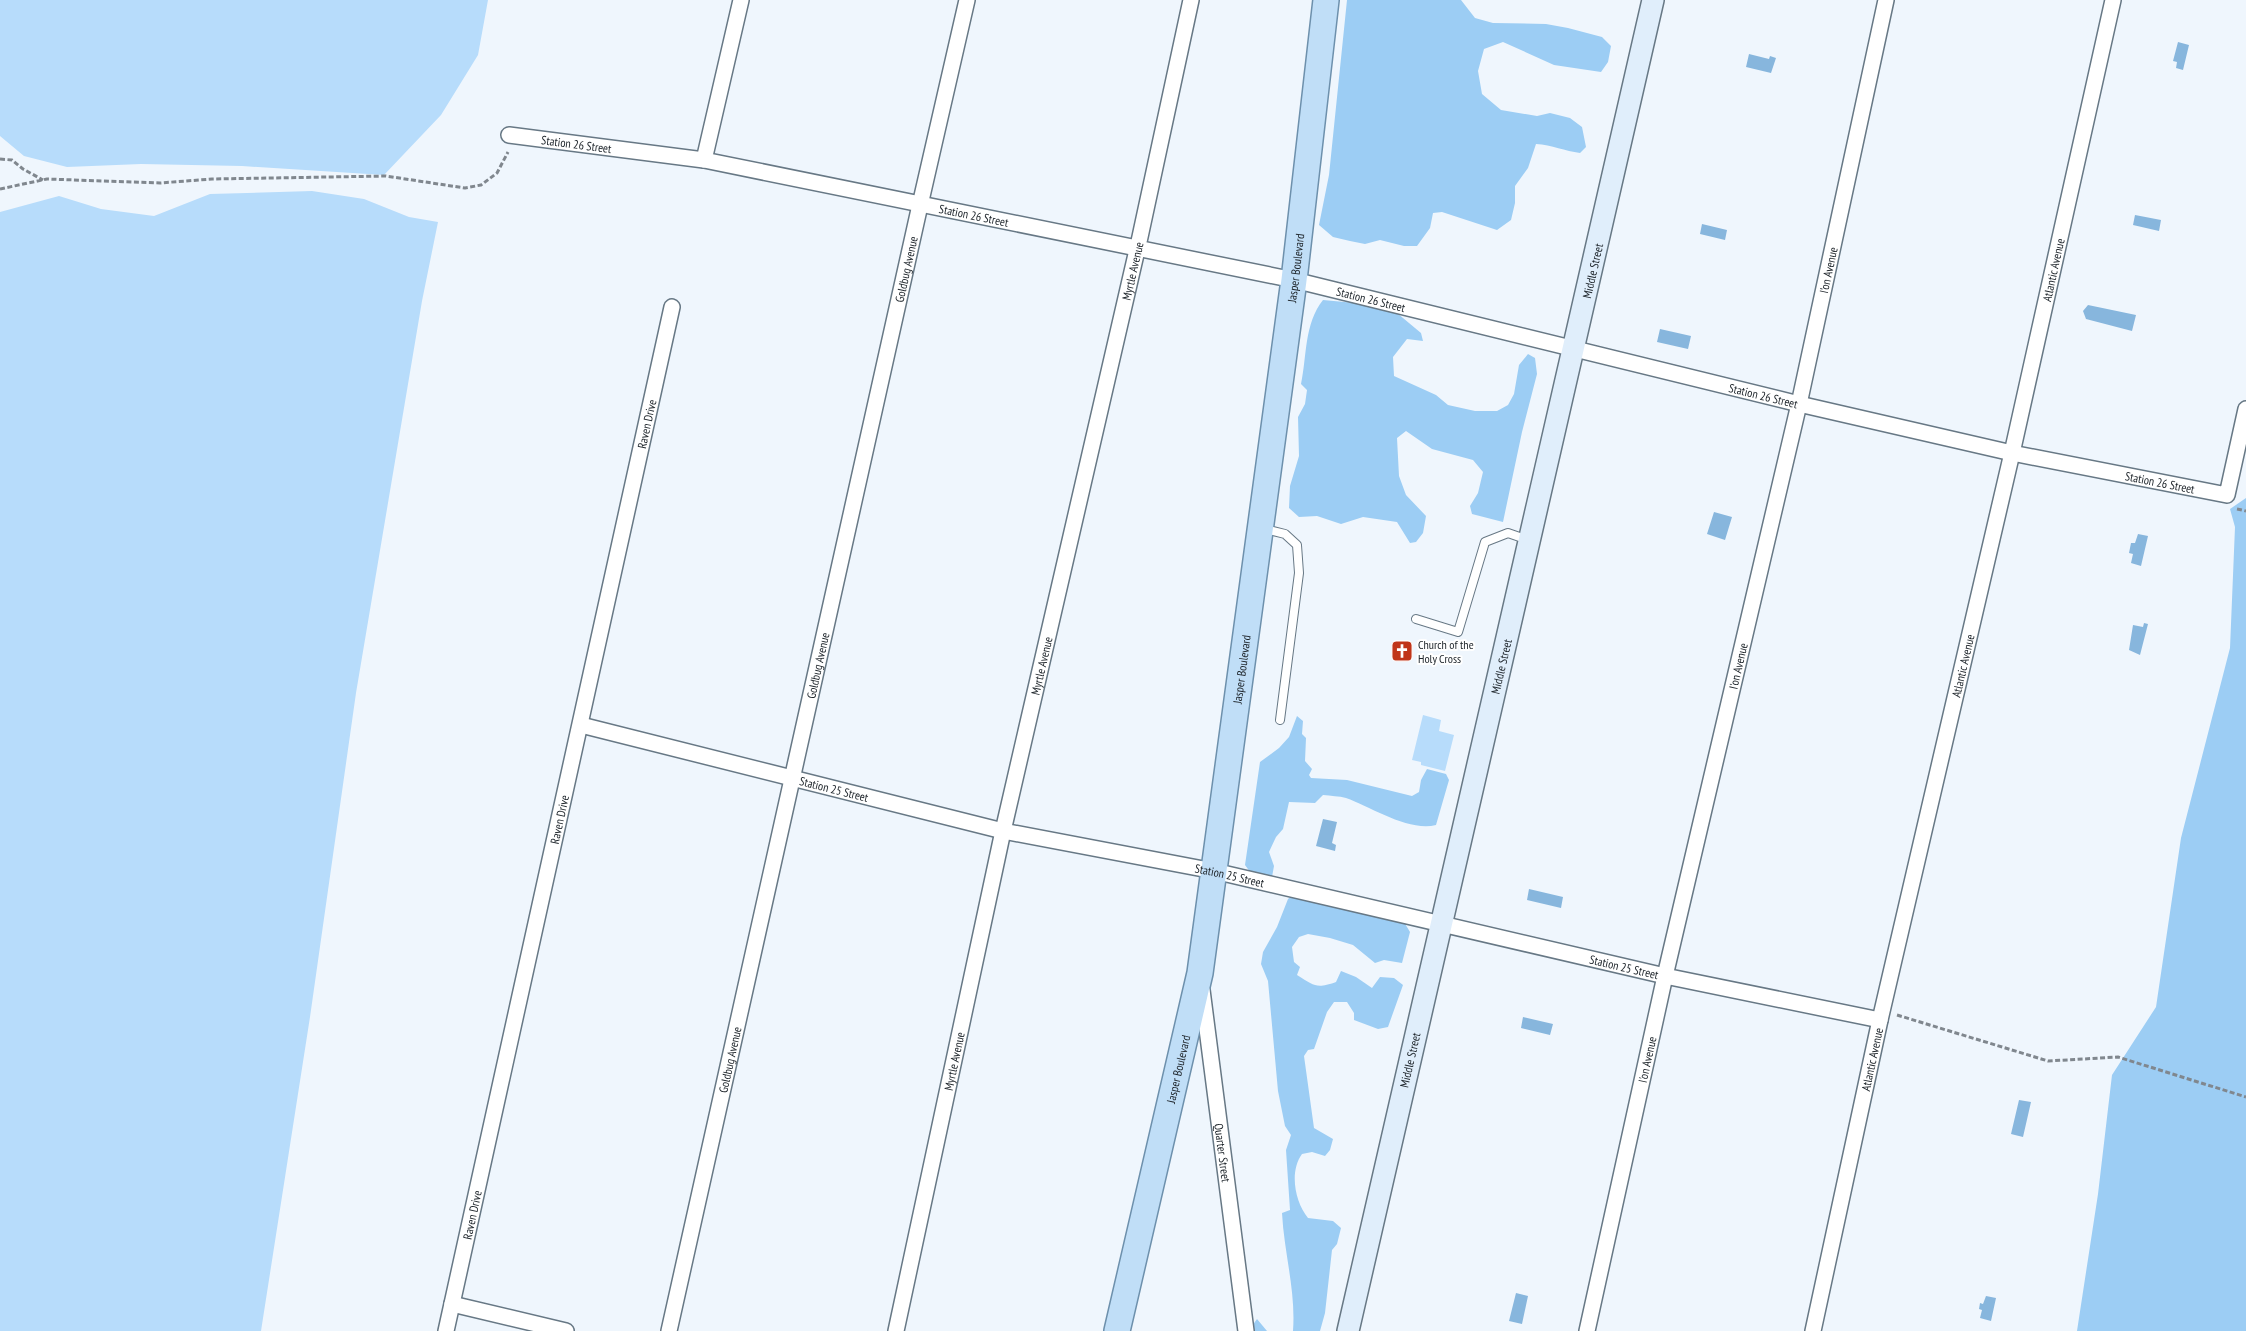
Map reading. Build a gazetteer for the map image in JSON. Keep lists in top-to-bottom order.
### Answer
{
  "streets": {
    "main road": ["Jasper Boulevard"],
    "street": [
      "Station 26 Street",
      "Goldbug Avenue",
      "Myrtle Avenue",
      "Middle Street",
      "I'on Avenue",
      "Atlantic Avenue",
      "Raven Drive",
      "Station 25 Street",
      "Quarter Street"
    ]
  },
  "crossings": [
    ["Station 26 Street", "Jasper Boulevard"],
    ["Station 26 Street", "Goldbug Avenue"],
    ["Station 26 Street", "Myrtle Avenue"],
    ["Station 26 Street", "Middle Street"],
    ["Station 26 Street", "I'on Avenue"],
    ["Station 26 Street", "Atlantic Avenue"],
    ["Jasper Boulevard", "Station 25 Street"],
    ["Jasper Boulevard", "Quarter Street"],
    ["Goldbug Avenue", "Station 25 Street"],
    ["Myrtle Avenue", "Station 25 Street"],
    ["Middle Street", "Station 25 Street"],
    ["I'on Avenue", "Station 25 Street"],
    ["Atlantic Avenue", "Station 25 Street"],
    ["Raven Drive", "Station 25 Street"]
  ],
  "places": {
    "church": ["Church of the Holy Cross"]
  }
}
